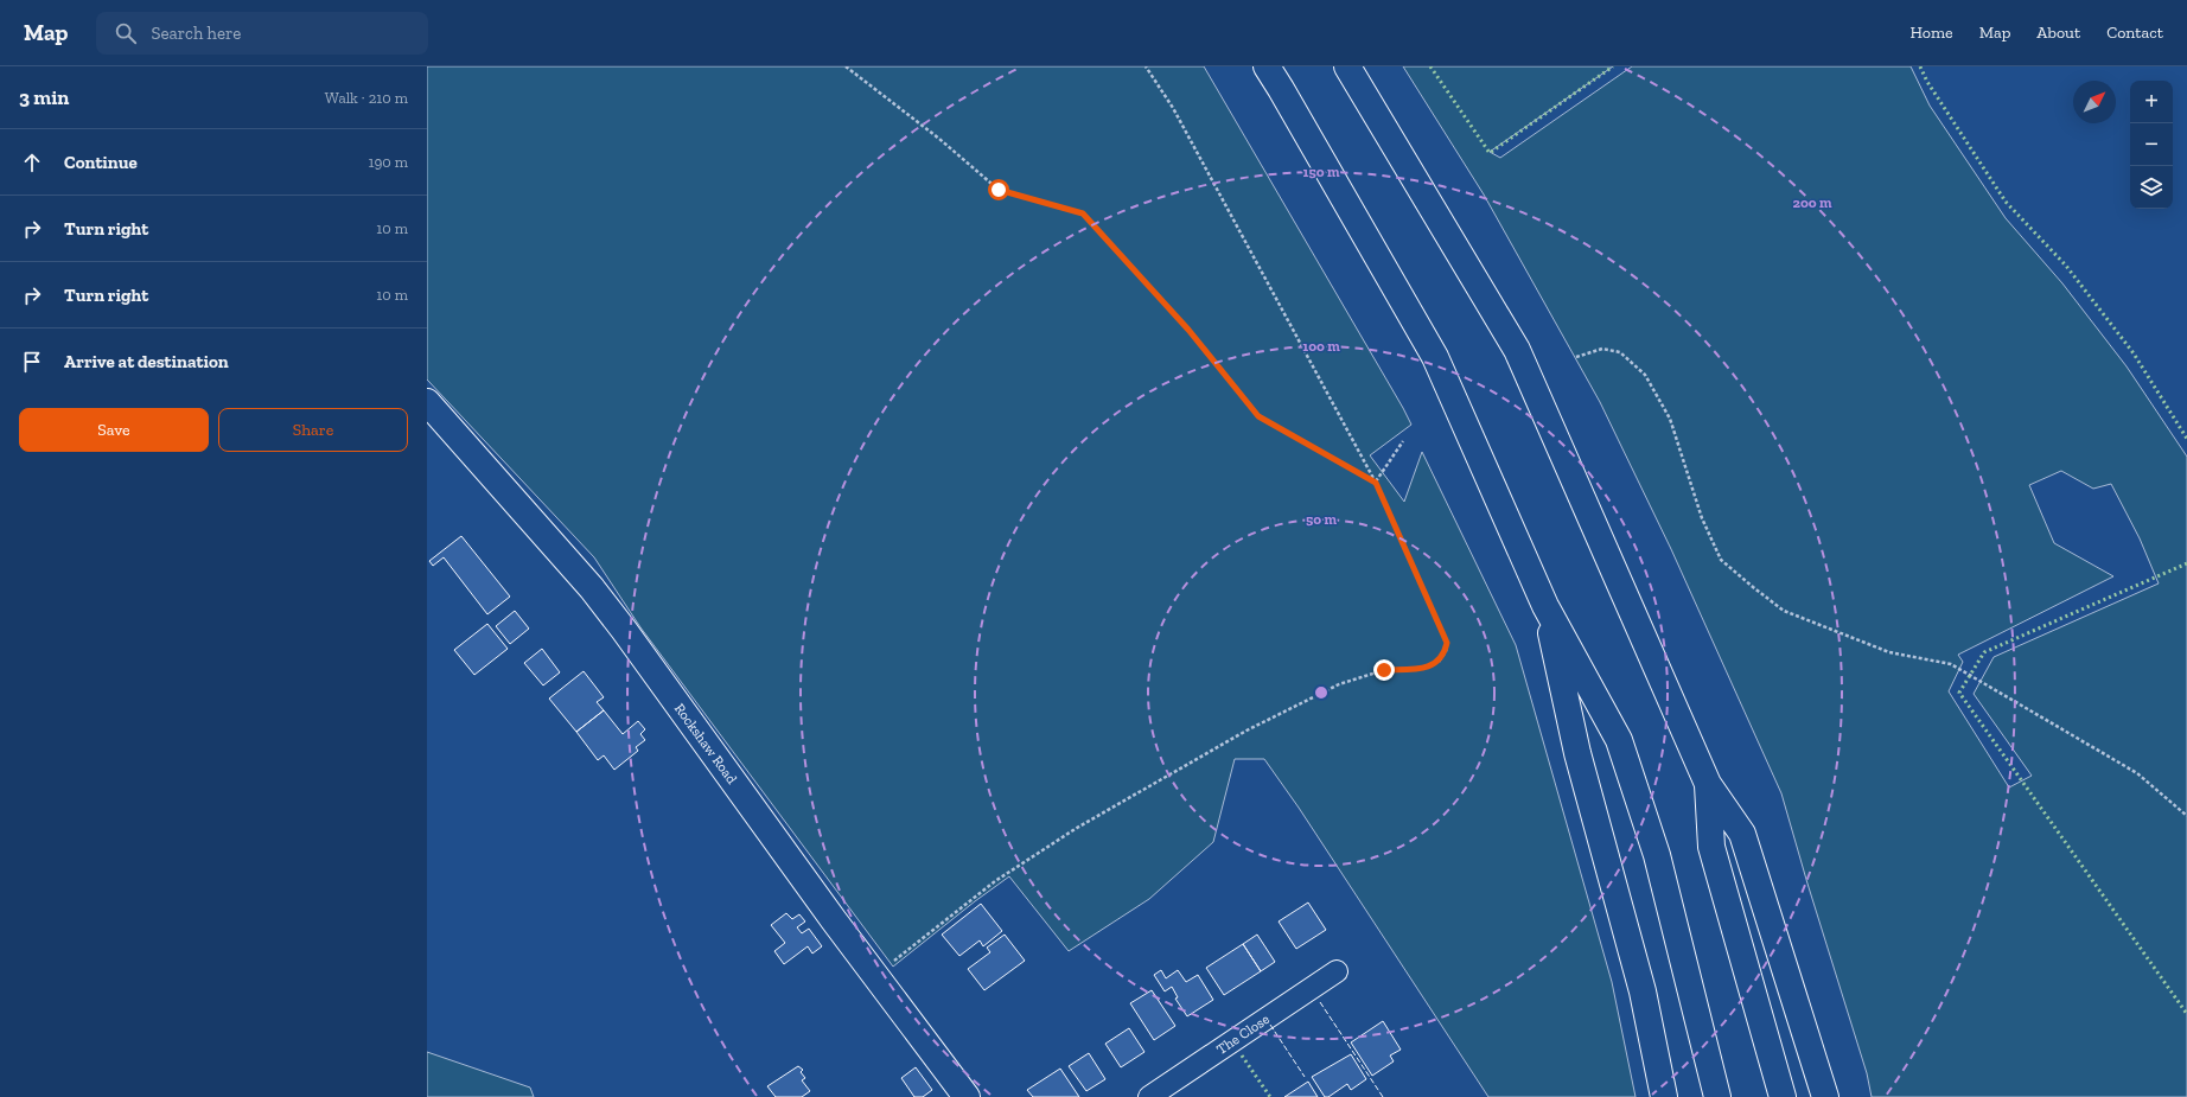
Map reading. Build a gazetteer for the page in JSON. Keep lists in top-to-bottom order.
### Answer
{
  "streets": {
    "main road": ["Rockshaw Road"],
    "street": ["The Close"]
  },
  "north": "top right",
  "page": {
    "header": "Map",
    "search": "Search here",
    "nav": [
      "Home",
      "Map",
      "About",
      "Contact"
    ],
    "heading": ["3 min", "Walk · 210 m"],
    "map_buttons": ["+", "−"],
    "list": [
      ["Continue", "190 m"],
      ["Turn right", "10 m"],
      ["Turn right", "10 m"],
      "Arrive at destination"
    ],
    "buttons": ["Save", "Share"]
  },
  "rings": [
    "150 m",
    "200 m",
    "100 m",
    "50 m"
  ]
}
